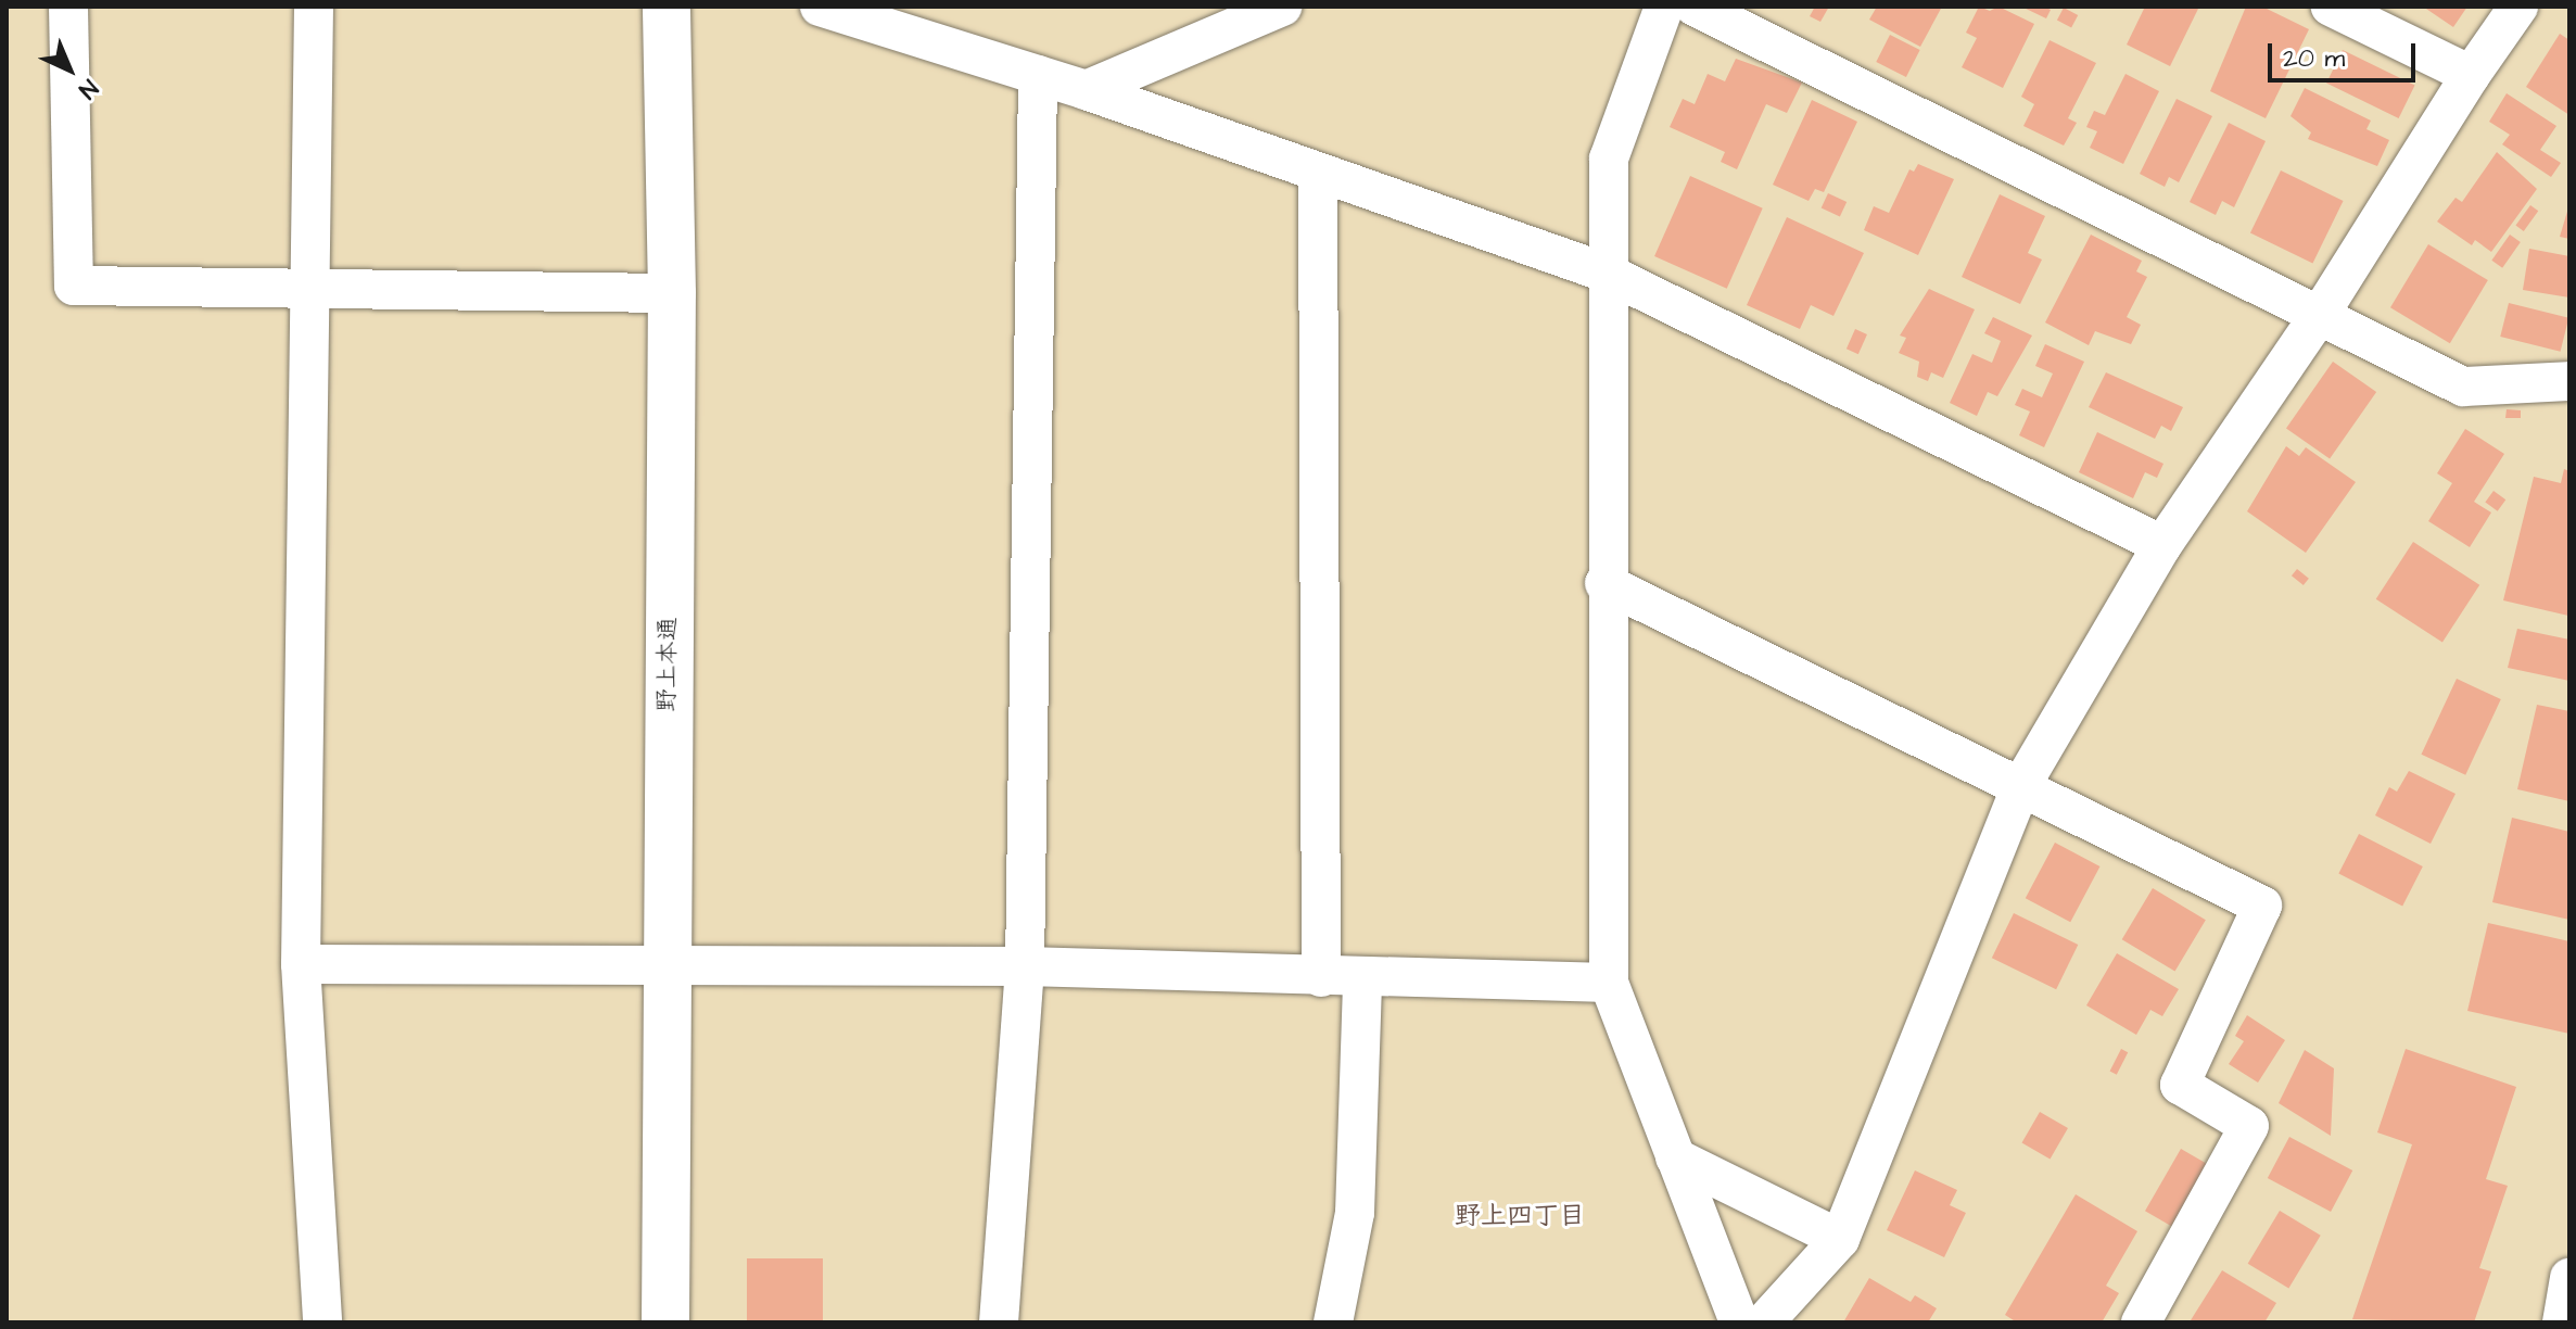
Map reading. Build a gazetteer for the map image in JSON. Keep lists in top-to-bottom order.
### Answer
{
  "streets": {
    "street": ["野上本通"]
  },
  "districts": ["野上四丁目"],
  "scale_bar": "20 m",
  "north": "bottom right"
}
